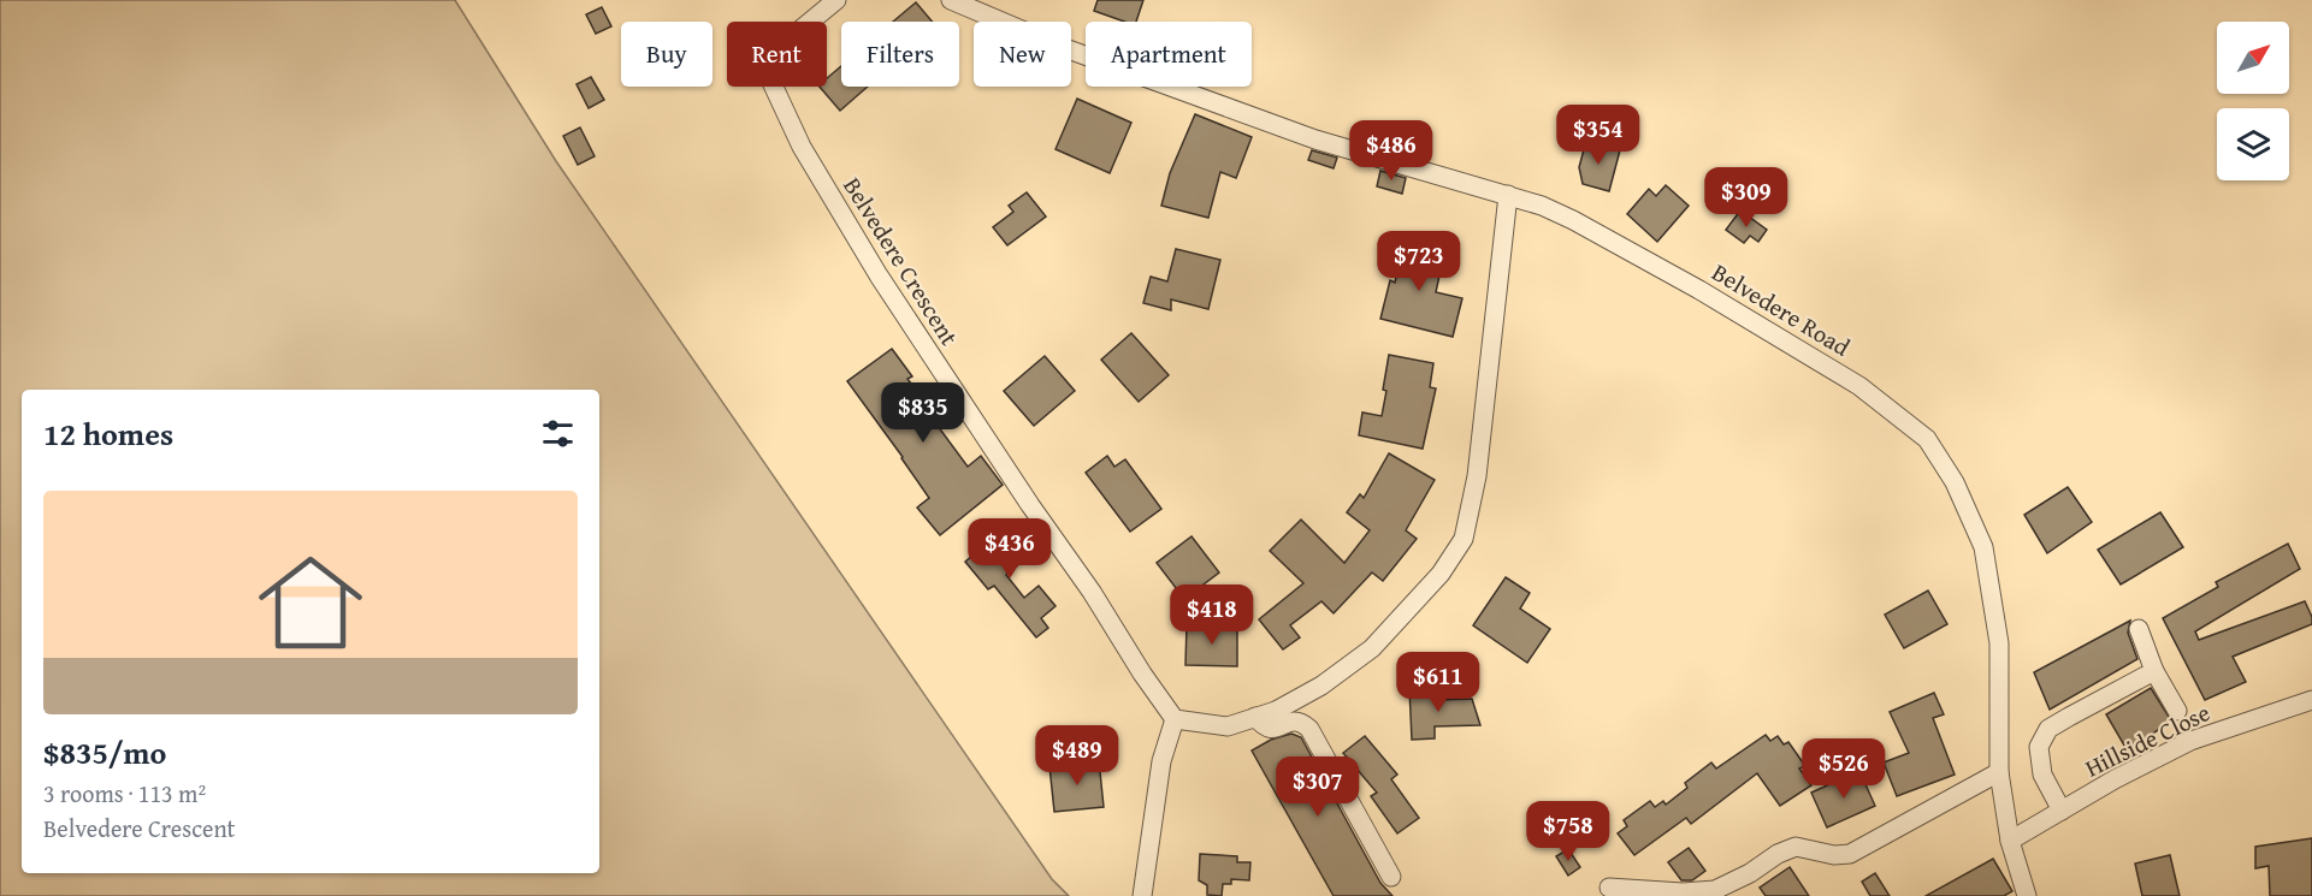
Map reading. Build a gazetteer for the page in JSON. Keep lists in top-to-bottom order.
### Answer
{
  "streets": {
    "street": ["Belvedere Crescent", "Belvedere Road", "Hillside Close"]
  },
  "crossings": [
    ["Belvedere Road", "Hillside Close"]
  ],
  "north": "top right",
  "page": {
    "chip": [
      "Buy",
      "Rent",
      "Filters",
      "New",
      "Apartment"
    ],
    "price": [
      "$354",
      "$486",
      "$309",
      "$723",
      "$835",
      "$436",
      "$418",
      "$611",
      "$489",
      "$526",
      "$307",
      "$758"
    ],
    "heading": "12 homes",
    "list": [
      {
        "name": "$835/mo",
        "note": "3 rooms · 113 m² · Belvedere Crescent"
      }
    ]
  }
}
